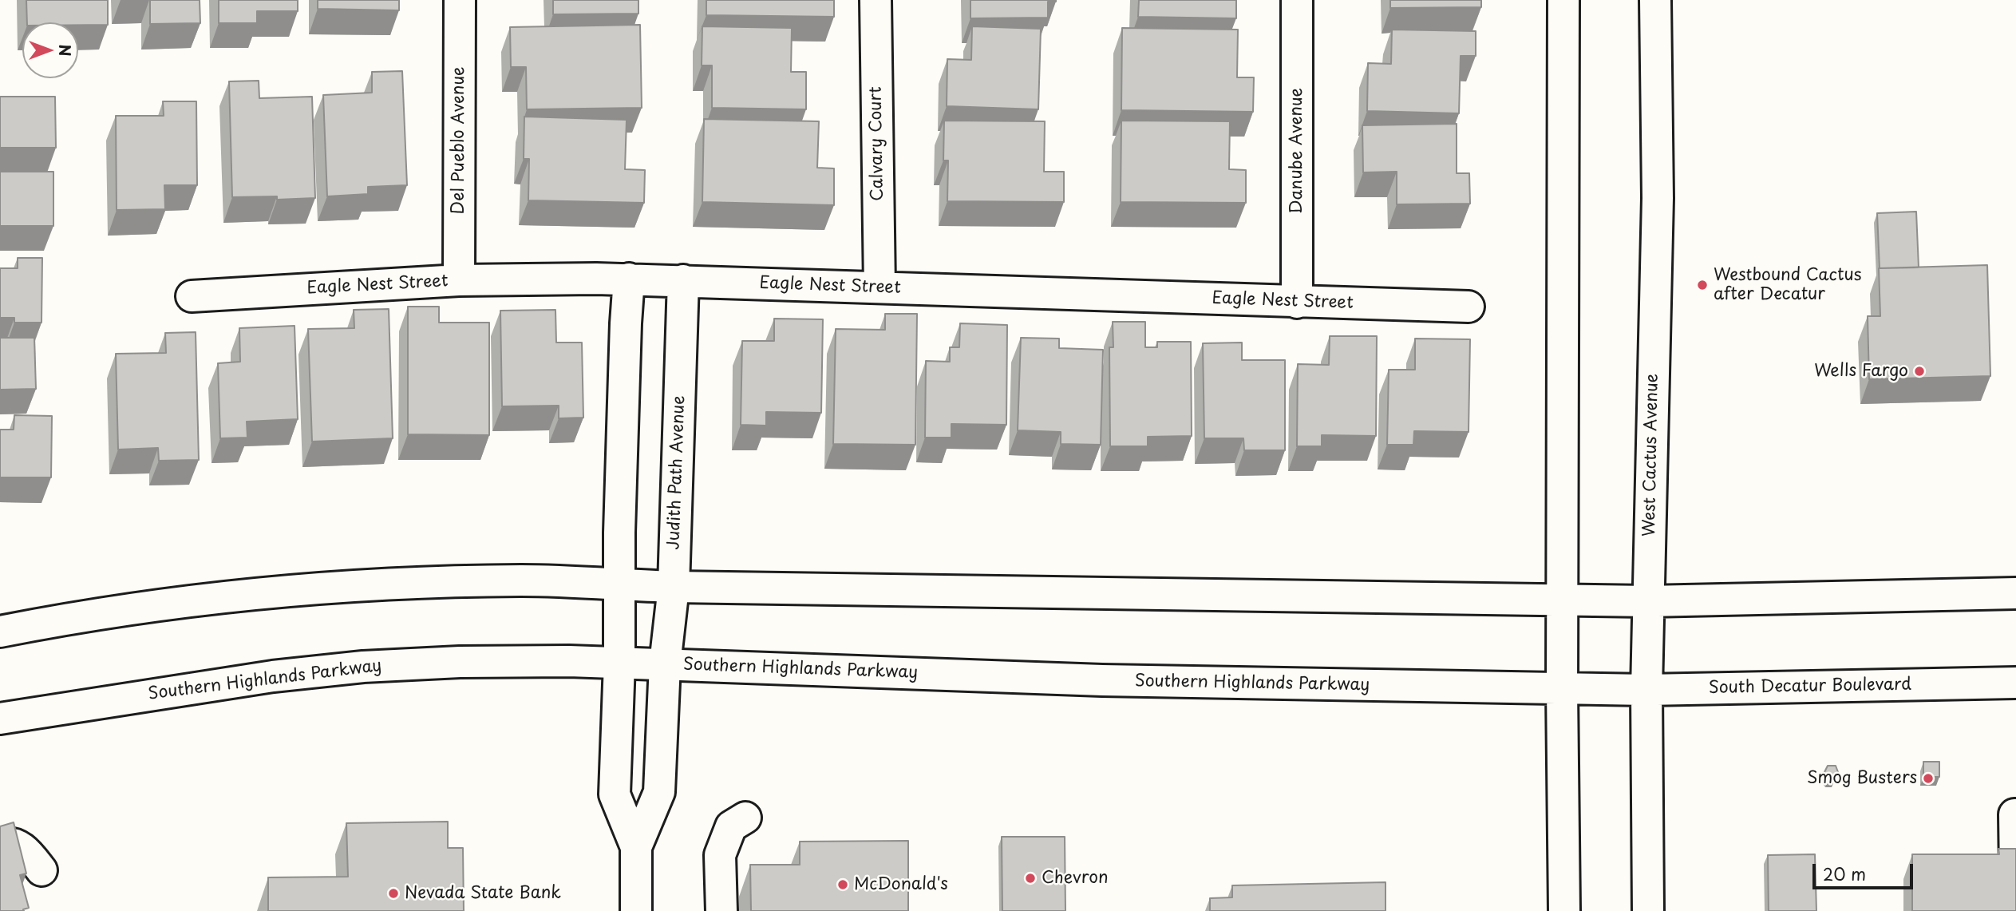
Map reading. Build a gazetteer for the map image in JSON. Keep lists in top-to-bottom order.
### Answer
{
  "streets": {
    "main road": [
      "Del Pueblo Avenue",
      "Calvary Court",
      "Danube Avenue",
      "Eagle Nest Street",
      "West Cactus Avenue",
      "Judith Path Avenue",
      "Southern Highlands Parkway",
      "South Decatur Boulevard"
    ]
  },
  "crossings": [
    ["Del Pueblo Avenue", "Eagle Nest Street"],
    ["Calvary Court", "Eagle Nest Street"],
    ["Danube Avenue", "Eagle Nest Street"],
    ["Eagle Nest Street", "Judith Path Avenue"],
    ["West Cactus Avenue", "South Decatur Boulevard"],
    ["Judith Path Avenue", "Southern Highlands Parkway"],
    ["Southern Highlands Parkway", "South Decatur Boulevard"]
  ],
  "places": [
    "Westbound Cactus after Decatur",
    "Wells Fargo",
    "Smog Busters",
    "Chevron",
    "McDonald's",
    "Nevada State Bank"
  ],
  "scale_bar": "20 m",
  "north": "right"
}
